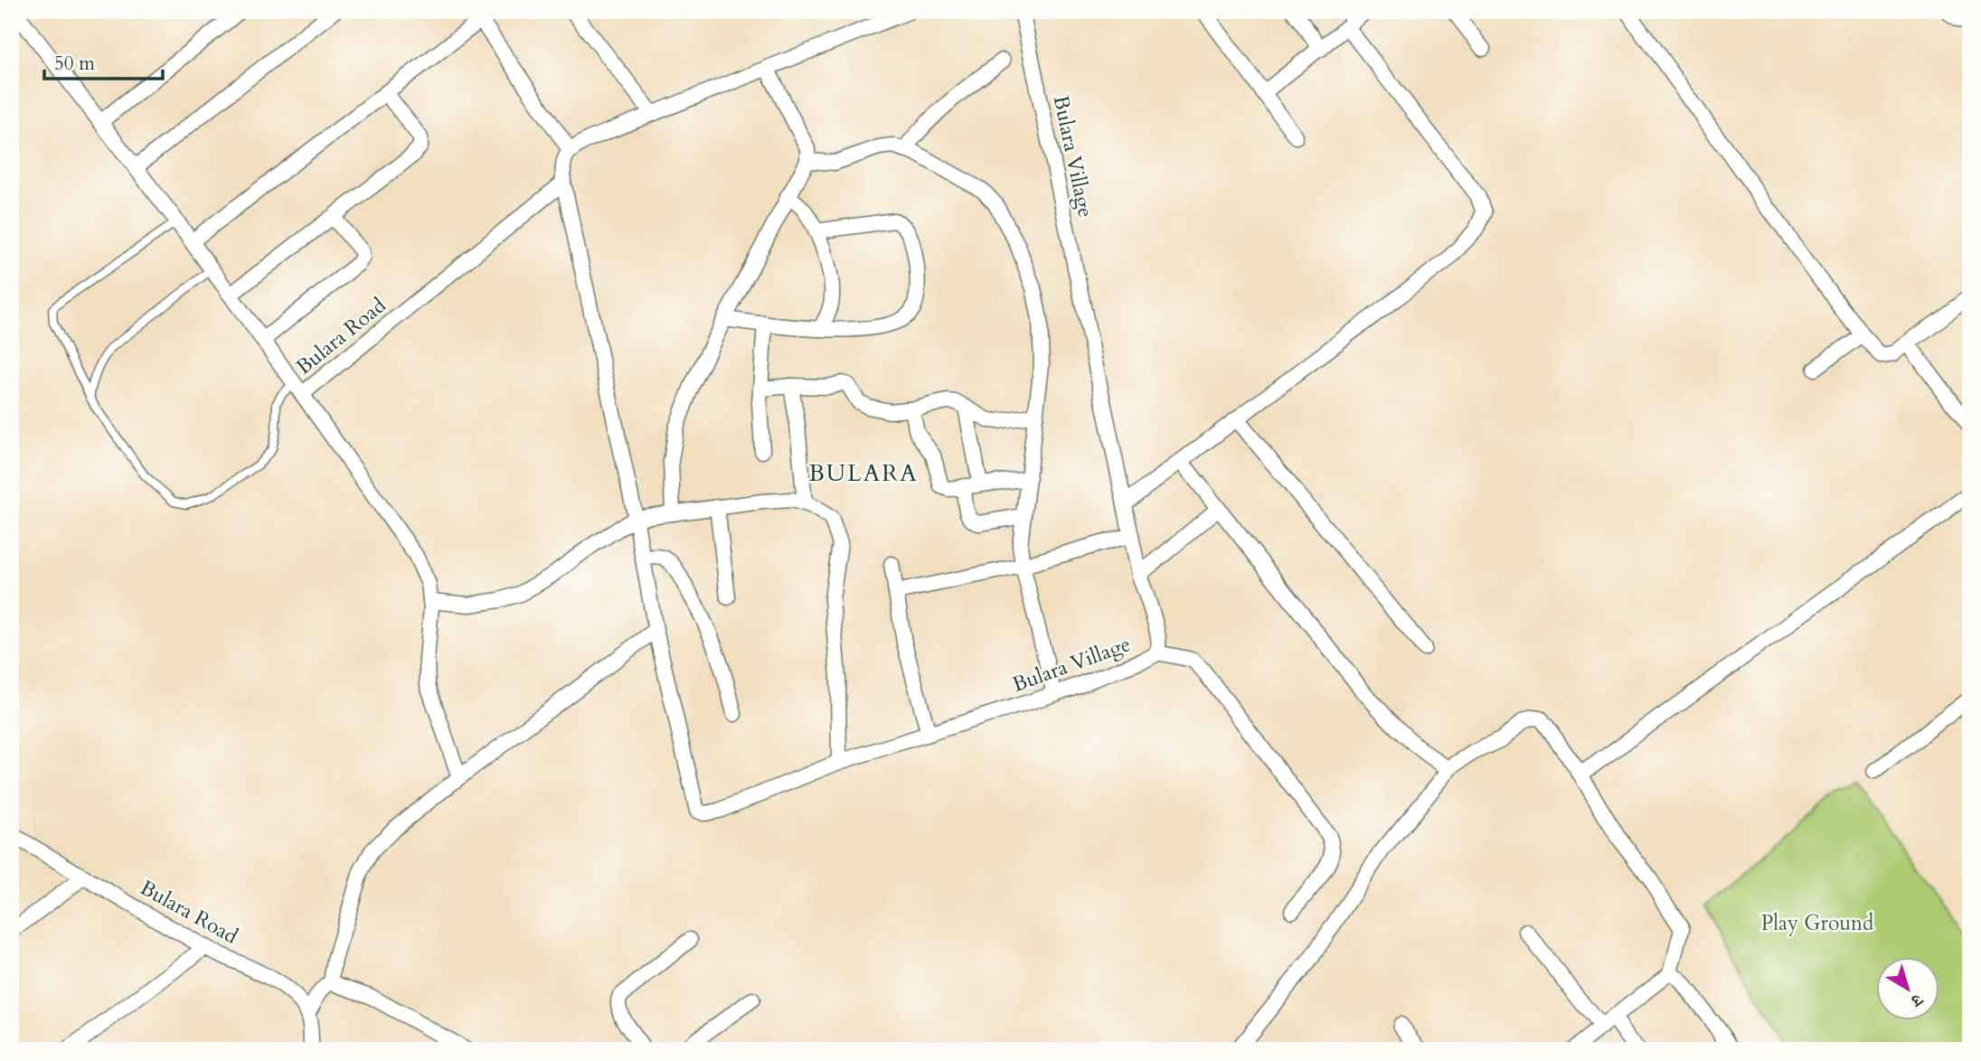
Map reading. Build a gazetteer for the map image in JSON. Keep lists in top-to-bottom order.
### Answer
{
  "streets": {
    "street": ["Bulara Village", "Bulara Road"]
  },
  "districts": ["BULARA"],
  "parks": ["Play Ground"],
  "scale_bar": "50 m",
  "north": "bottom right"
}
